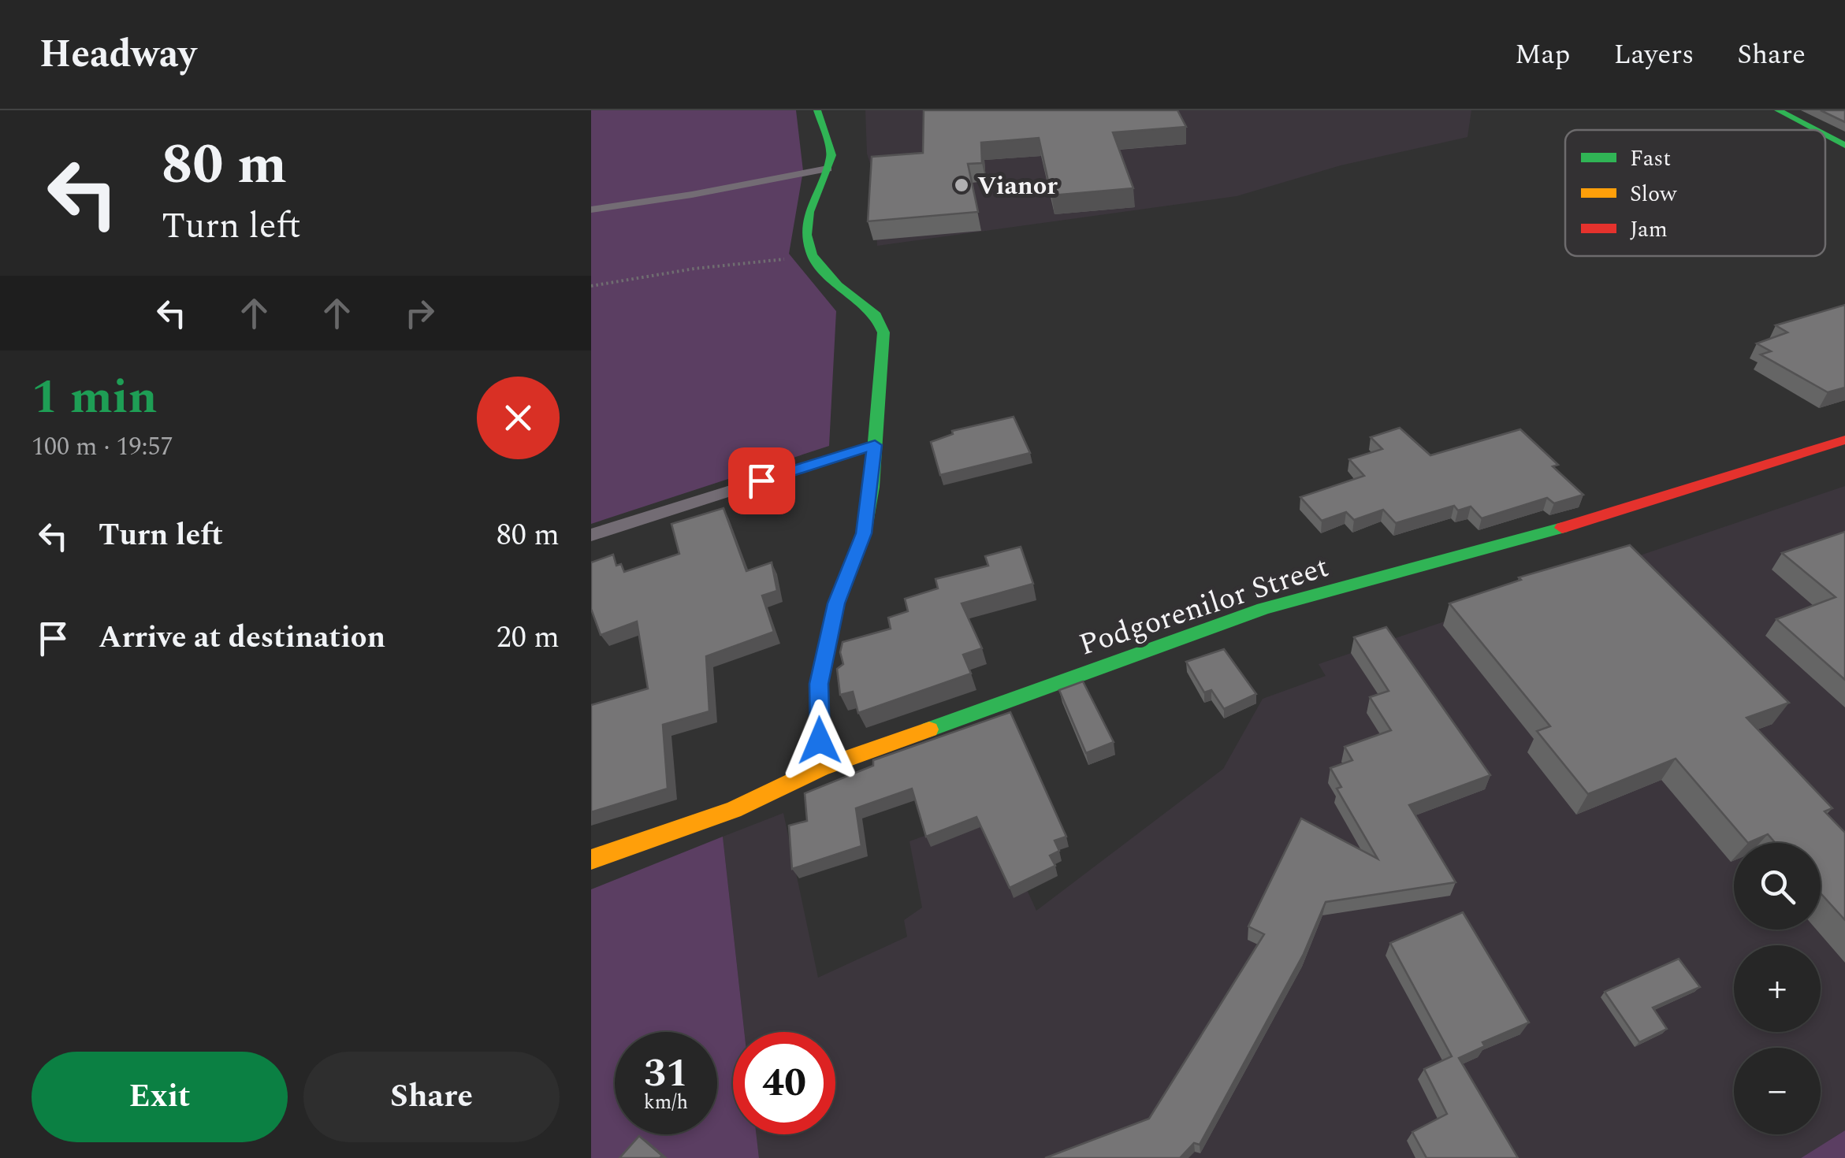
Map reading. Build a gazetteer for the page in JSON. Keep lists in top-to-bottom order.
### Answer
{
  "streets": {
    "street": ["Podgorenilor Street"]
  },
  "places": ["Vianor"],
  "legend": ["Fast", "Slow", "Jam"],
  "page": {
    "header": "Headway",
    "nav": ["Map", "Layers", "Share"],
    "turn": ["80 m", "Turn left"],
    "heading": ["1 min", "100 m · 19:57"],
    "list": [
      {
        "name": "Turn left",
        "value": "80 m"
      },
      {
        "name": "Arrive at destination",
        "value": "20 m"
      }
    ],
    "map_buttons": ["+", "−"],
    "speed": "31 km/h",
    "limit": "40",
    "buttons": ["Exit", "Share"]
  }
}
